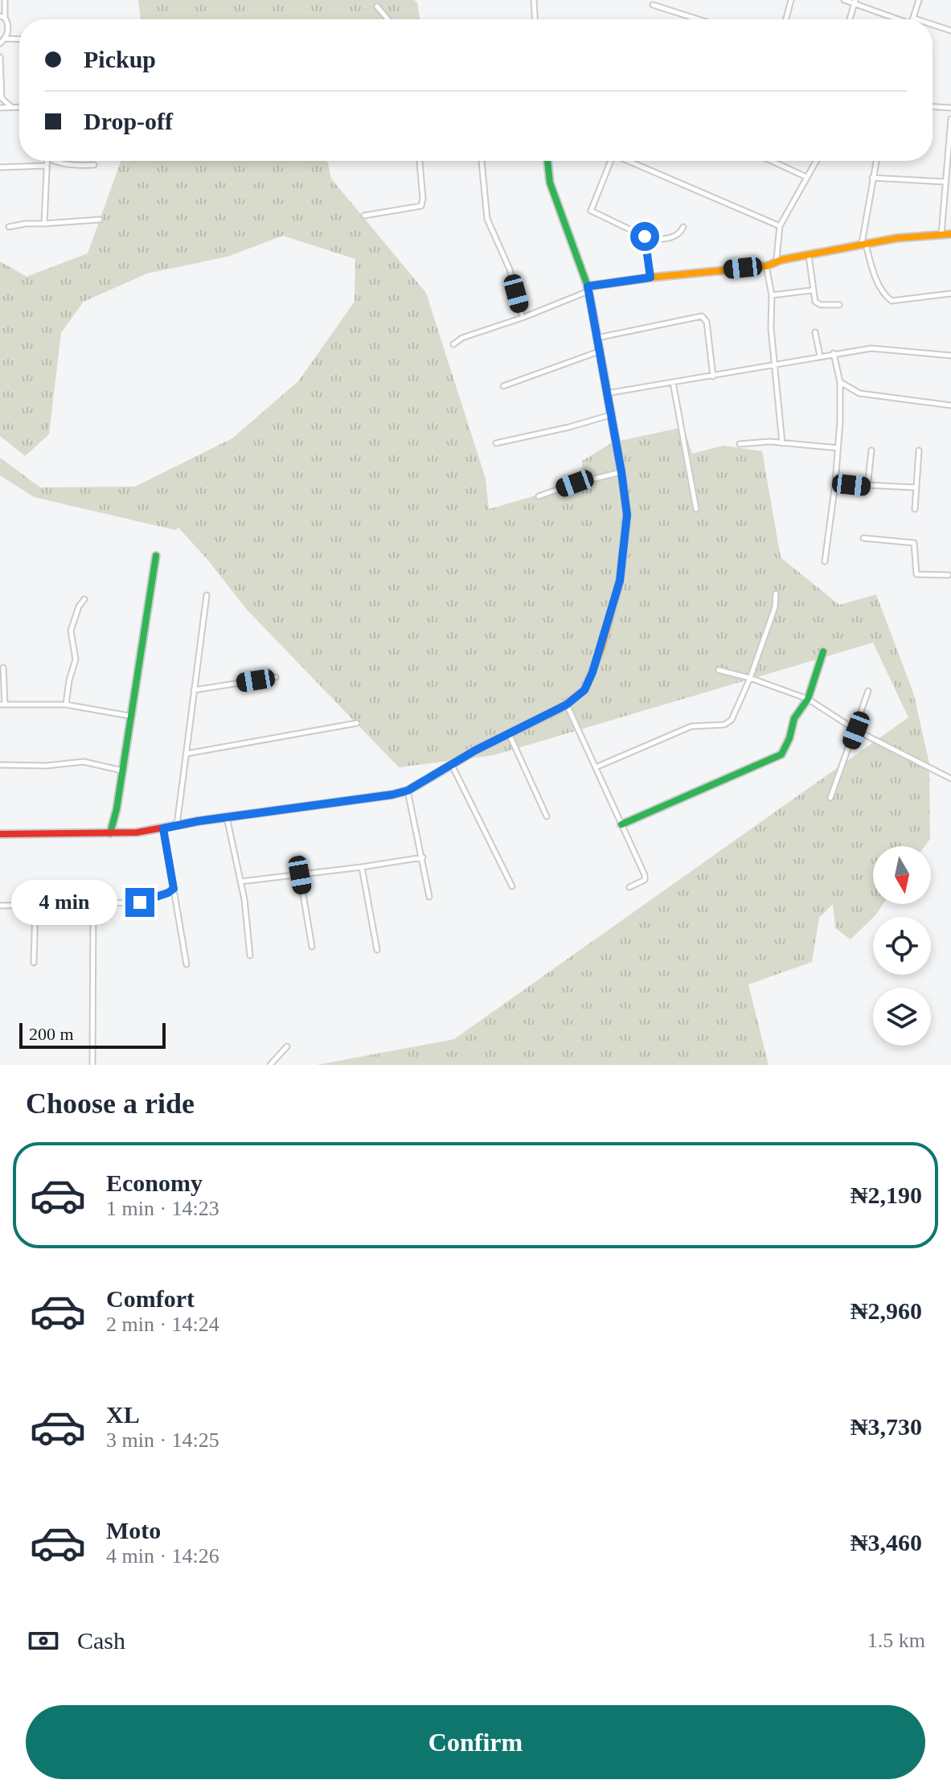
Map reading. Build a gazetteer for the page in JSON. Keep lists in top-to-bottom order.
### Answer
{
  "scale_bar": "200 m",
  "north": "bottom",
  "page": {
    "banner": ["Pickup", "Drop-off"],
    "bubble": "4 min",
    "scale": "200 m",
    "heading": "Choose a ride",
    "list": [
      {
        "name": "Economy",
        "note": "1 min · 14:23",
        "value": "₦2,190"
      },
      {
        "name": "Comfort",
        "note": "2 min · 14:24",
        "value": "₦2,960"
      },
      {
        "name": "XL",
        "note": "3 min · 14:25",
        "value": "₦3,730"
      },
      {
        "name": "Moto",
        "note": "4 min · 14:26",
        "value": "₦3,460"
      }
    ],
    "pay": ["Cash", "1.5 km"],
    "buttons": "Confirm"
  }
}
